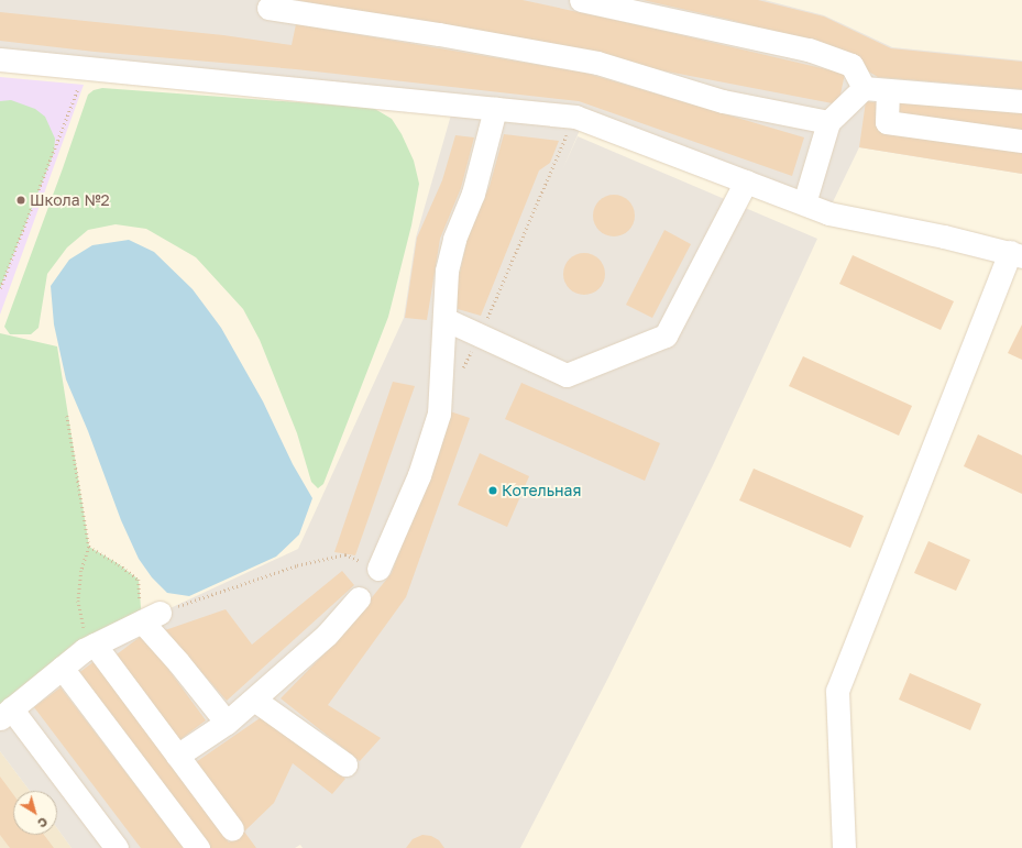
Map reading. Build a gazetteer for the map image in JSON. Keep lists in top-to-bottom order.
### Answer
{
  "places": ["Школа №2", "Котельная"],
  "north": "bottom right"
}
